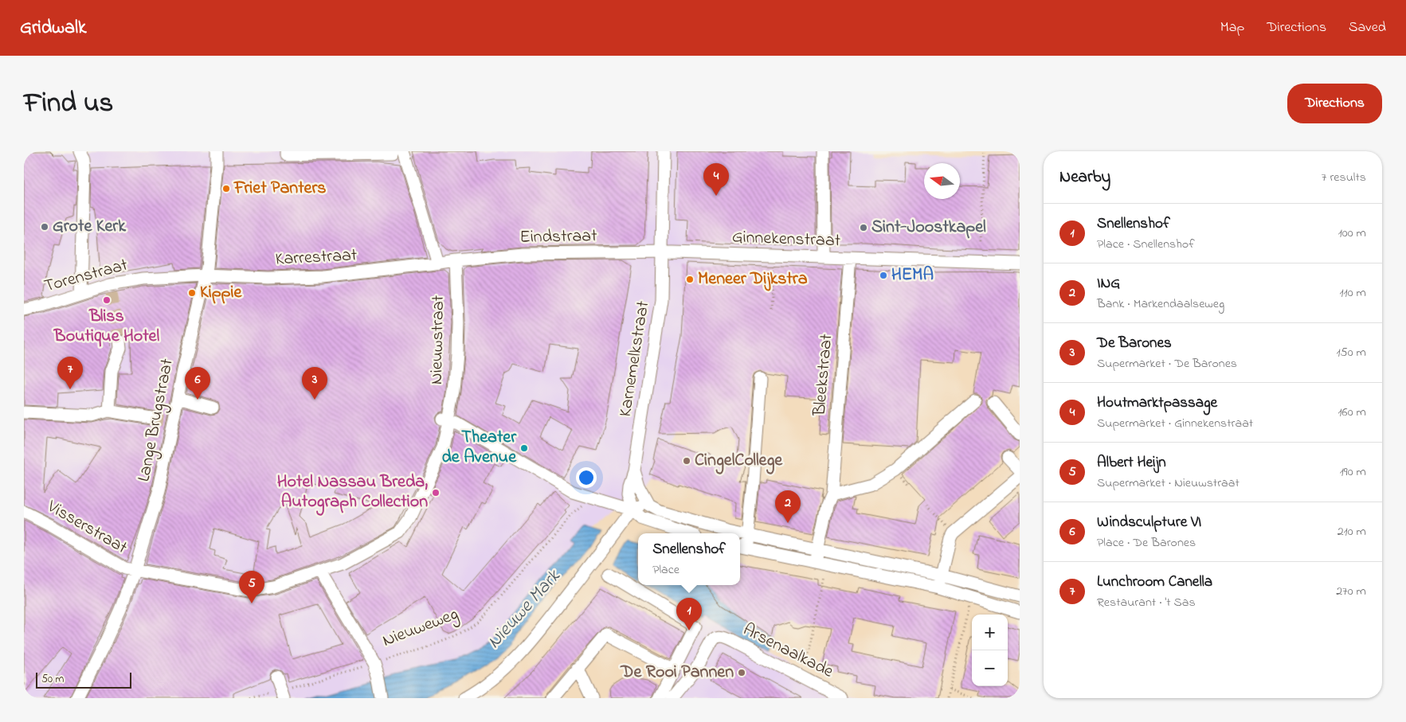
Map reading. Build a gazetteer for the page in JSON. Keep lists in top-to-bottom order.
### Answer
{
  "streets": {
    "street": [
      "Eindstraat",
      "Ginnekenstraat",
      "Karrestraat",
      "Torenstraat",
      "Nieuwstraat",
      "Karnemelkstraat",
      "Bleekstraat",
      "Lange Brugstraat",
      "Visserstraat",
      "Arsenaalkade"
    ],
    "path": ["Nieuweweg"]
  },
  "crossings": [
    ["Eindstraat", "Ginnekenstraat"],
    ["Eindstraat", "Karrestraat"],
    ["Eindstraat", "Nieuwstraat"],
    ["Eindstraat", "Karnemelkstraat"],
    ["Ginnekenstraat", "Karnemelkstraat"],
    ["Ginnekenstraat", "Bleekstraat"],
    ["Karrestraat", "Torenstraat"],
    ["Karrestraat", "Nieuwstraat"],
    ["Karrestraat", "Lange Brugstraat"],
    ["Torenstraat", "Lange Brugstraat"],
    ["Nieuwstraat", "Lange Brugstraat"],
    ["Nieuwstraat", "Visserstraat"],
    ["Lange Brugstraat", "Visserstraat"]
  ],
  "water": ["Nieuwe Mark"],
  "places": [
    "Friet Panters",
    "Grote Kerk",
    "Sint-Joostkapel",
    "HEMA",
    "Meneer Dijkstra",
    "Kippie",
    "Bliss Boutique Hotel",
    "Theater de Avenue",
    "CingelCollege",
    "Hotel Nassau Breda, Autograph Collection",
    "De Rooi Pannen"
  ],
  "scale_bar": "50 m",
  "north": "left",
  "page": {
    "header": "Gridwalk",
    "nav": ["Map", "Directions", "Saved"],
    "title": "Find us",
    "buttons": "Directions",
    "heading": ["Nearby", "7 results"],
    "pins": [
      "4",
      "7",
      "3",
      "6",
      "2",
      "5",
      "1"
    ],
    "list": [
      {
        "mark": "1",
        "name": "Snellenshof",
        "note": "Place · Snellenshof",
        "value": "100 m"
      },
      {
        "mark": "2",
        "name": "ING",
        "note": "Bank · Markendaalseweg",
        "value": "110 m"
      },
      {
        "mark": "3",
        "name": "De Barones",
        "note": "Supermarket · De Barones",
        "value": "150 m"
      },
      {
        "mark": "4",
        "name": "Houtmarktpassage",
        "note": "Supermarket · Ginnekenstraat",
        "value": "160 m"
      },
      {
        "mark": "5",
        "name": "Albert Heijn",
        "note": "Supermarket · Nieuwstraat",
        "value": "190 m"
      },
      {
        "mark": "6",
        "name": "Windsculpture VI",
        "note": "Place · De Barones",
        "value": "210 m"
      },
      {
        "mark": "7",
        "name": "Lunchroom Canella",
        "note": "Restaurant · 't Sas",
        "value": "270 m"
      }
    ],
    "popup": ["Snellenshof", "Place"],
    "map_buttons": ["+", "−"],
    "scale": "50 m"
  }
}
